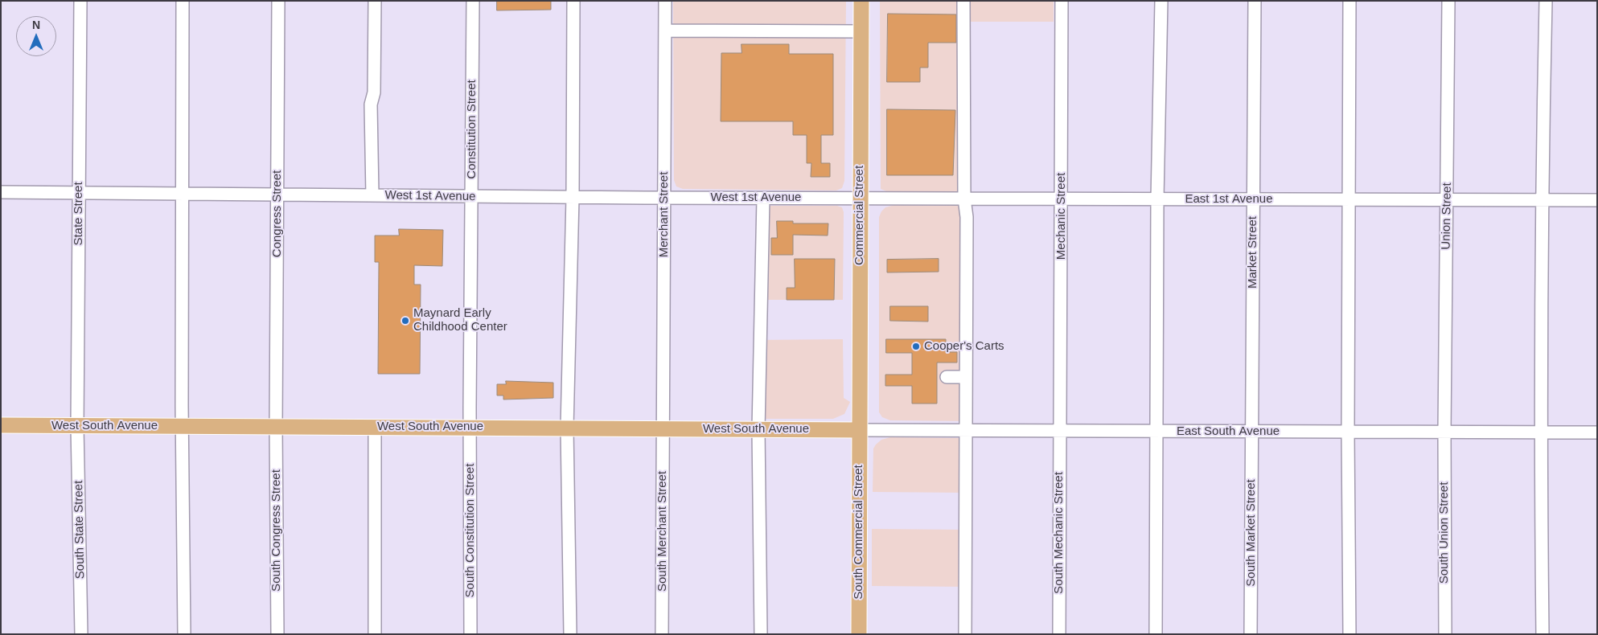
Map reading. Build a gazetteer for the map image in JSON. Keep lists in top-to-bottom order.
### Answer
{
  "streets": {
    "main road": ["Commercial Street", "West South Avenue", "South Commercial Street"],
    "street": [
      "Constitution Street",
      "West 1st Avenue",
      "East 1st Avenue",
      "State Street",
      "Congress Street",
      "Merchant Street",
      "Mechanic Street",
      "Union Street",
      "Market Street",
      "East South Avenue",
      "South State Street",
      "South Congress Street",
      "South Constitution Street",
      "South Merchant Street",
      "South Mechanic Street",
      "South Market Street",
      "South Union Street"
    ]
  },
  "crossings": [
    ["Constitution Street", "West 1st Avenue"],
    ["Constitution Street", "West South Avenue"],
    ["Constitution Street", "South Constitution Street"],
    ["West 1st Avenue", "East 1st Avenue"],
    ["West 1st Avenue", "State Street"],
    ["West 1st Avenue", "Congress Street"],
    ["West 1st Avenue", "Merchant Street"],
    ["West 1st Avenue", "Commercial Street"],
    ["East 1st Avenue", "Commercial Street"],
    ["East 1st Avenue", "Mechanic Street"],
    ["East 1st Avenue", "Union Street"],
    ["East 1st Avenue", "Market Street"],
    ["State Street", "West South Avenue"],
    ["State Street", "South State Street"],
    ["Congress Street", "West South Avenue"],
    ["Congress Street", "South Congress Street"],
    ["Merchant Street", "West South Avenue"],
    ["Merchant Street", "South Merchant Street"],
    ["Commercial Street", "West South Avenue"],
    ["Commercial Street", "East South Avenue"],
    ["Commercial Street", "South Commercial Street"],
    ["Mechanic Street", "East South Avenue"],
    ["Mechanic Street", "South Mechanic Street"],
    ["Union Street", "East South Avenue"],
    ["Union Street", "South Union Street"],
    ["Market Street", "East South Avenue"],
    ["Market Street", "South Market Street"],
    ["West South Avenue", "East South Avenue"],
    ["West South Avenue", "South State Street"],
    ["West South Avenue", "South Congress Street"],
    ["West South Avenue", "South Constitution Street"],
    ["West South Avenue", "South Merchant Street"],
    ["West South Avenue", "South Commercial Street"],
    ["East South Avenue", "South Commercial Street"],
    ["East South Avenue", "South Mechanic Street"],
    ["East South Avenue", "South Market Street"],
    ["East South Avenue", "South Union Street"]
  ],
  "places": ["Maynard Early Childhood Center", "Cooper's Carts"],
  "north": "top"
}
